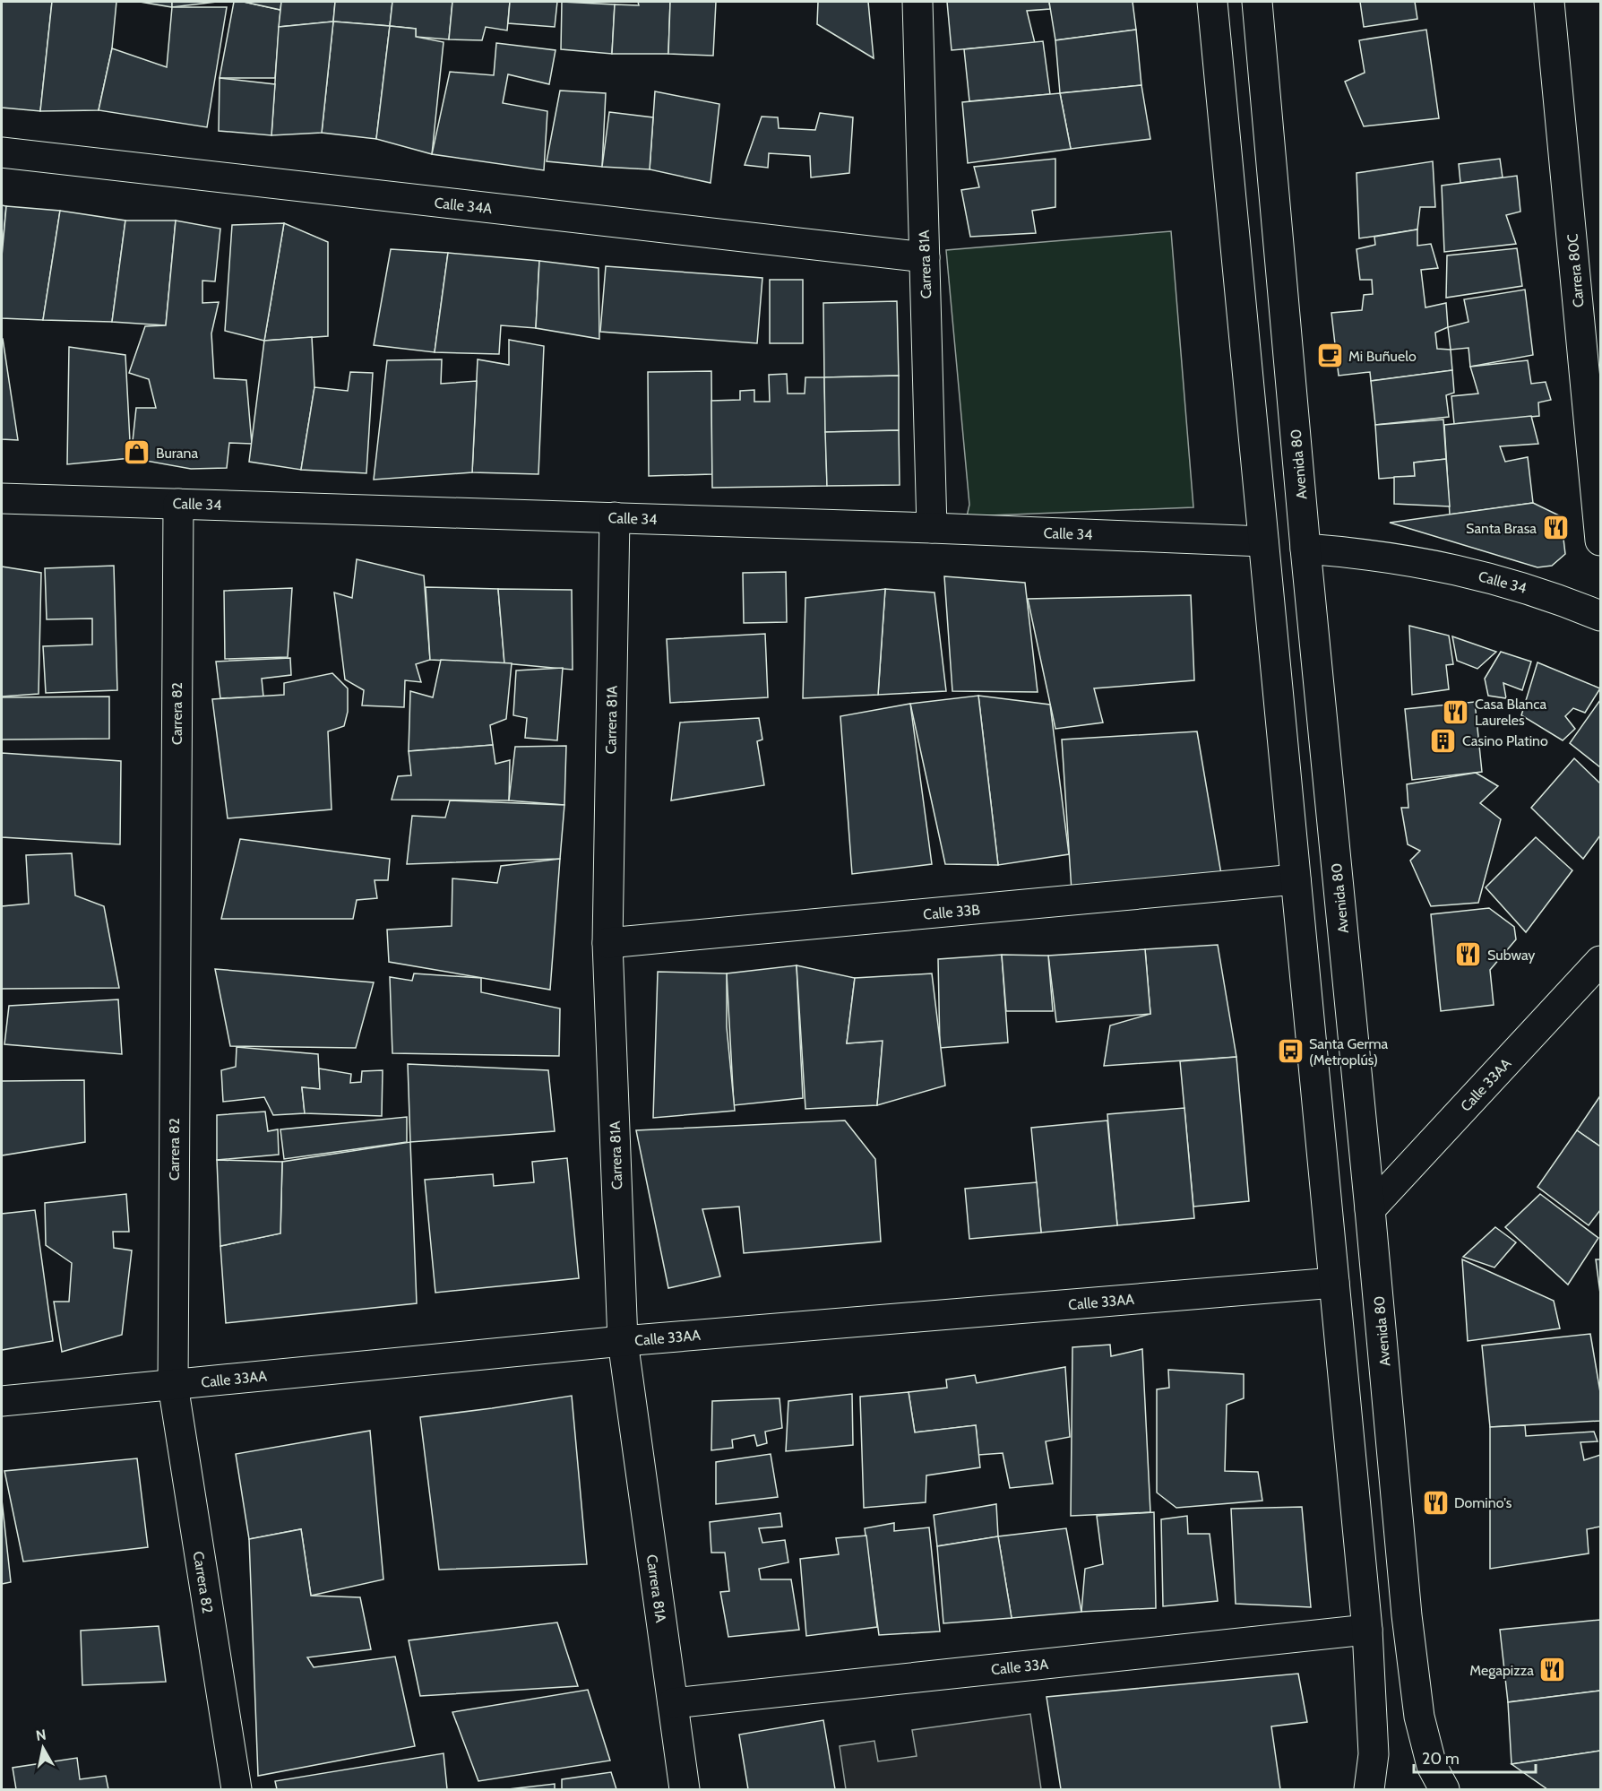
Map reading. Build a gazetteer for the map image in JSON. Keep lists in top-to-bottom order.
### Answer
{
  "streets": {
    "street": [
      "Calle 34A",
      "Carrera 81A",
      "Carrera 80C",
      "Avenida 80",
      "Calle 34",
      "Carrera 82",
      "Calle 33B",
      "Calle 33AA",
      "Calle 33A"
    ]
  },
  "crossings": [
    ["Calle 34A", "Carrera 81A"],
    ["Carrera 81A", "Calle 34"],
    ["Carrera 81A", "Calle 33B"],
    ["Carrera 81A", "Calle 33AA"],
    ["Carrera 81A", "Calle 33A"],
    ["Avenida 80", "Calle 34"],
    ["Avenida 80", "Calle 33AA"],
    ["Calle 34", "Carrera 82"],
    ["Carrera 82", "Calle 33AA"]
  ],
  "places": {
    "cafe": ["Mi Buñuelo"],
    "shop": ["Burana"],
    "restaurant": [
      "Santa Brasa",
      "Casa Blanca Laureles",
      "Subway",
      "Domino's",
      "Megapizza"
    ],
    "building": ["Casino Platino"],
    "bus stop": ["Santa Germa (Metroplús)"]
  },
  "scale_bar": "20 m",
  "north": "top"
}
